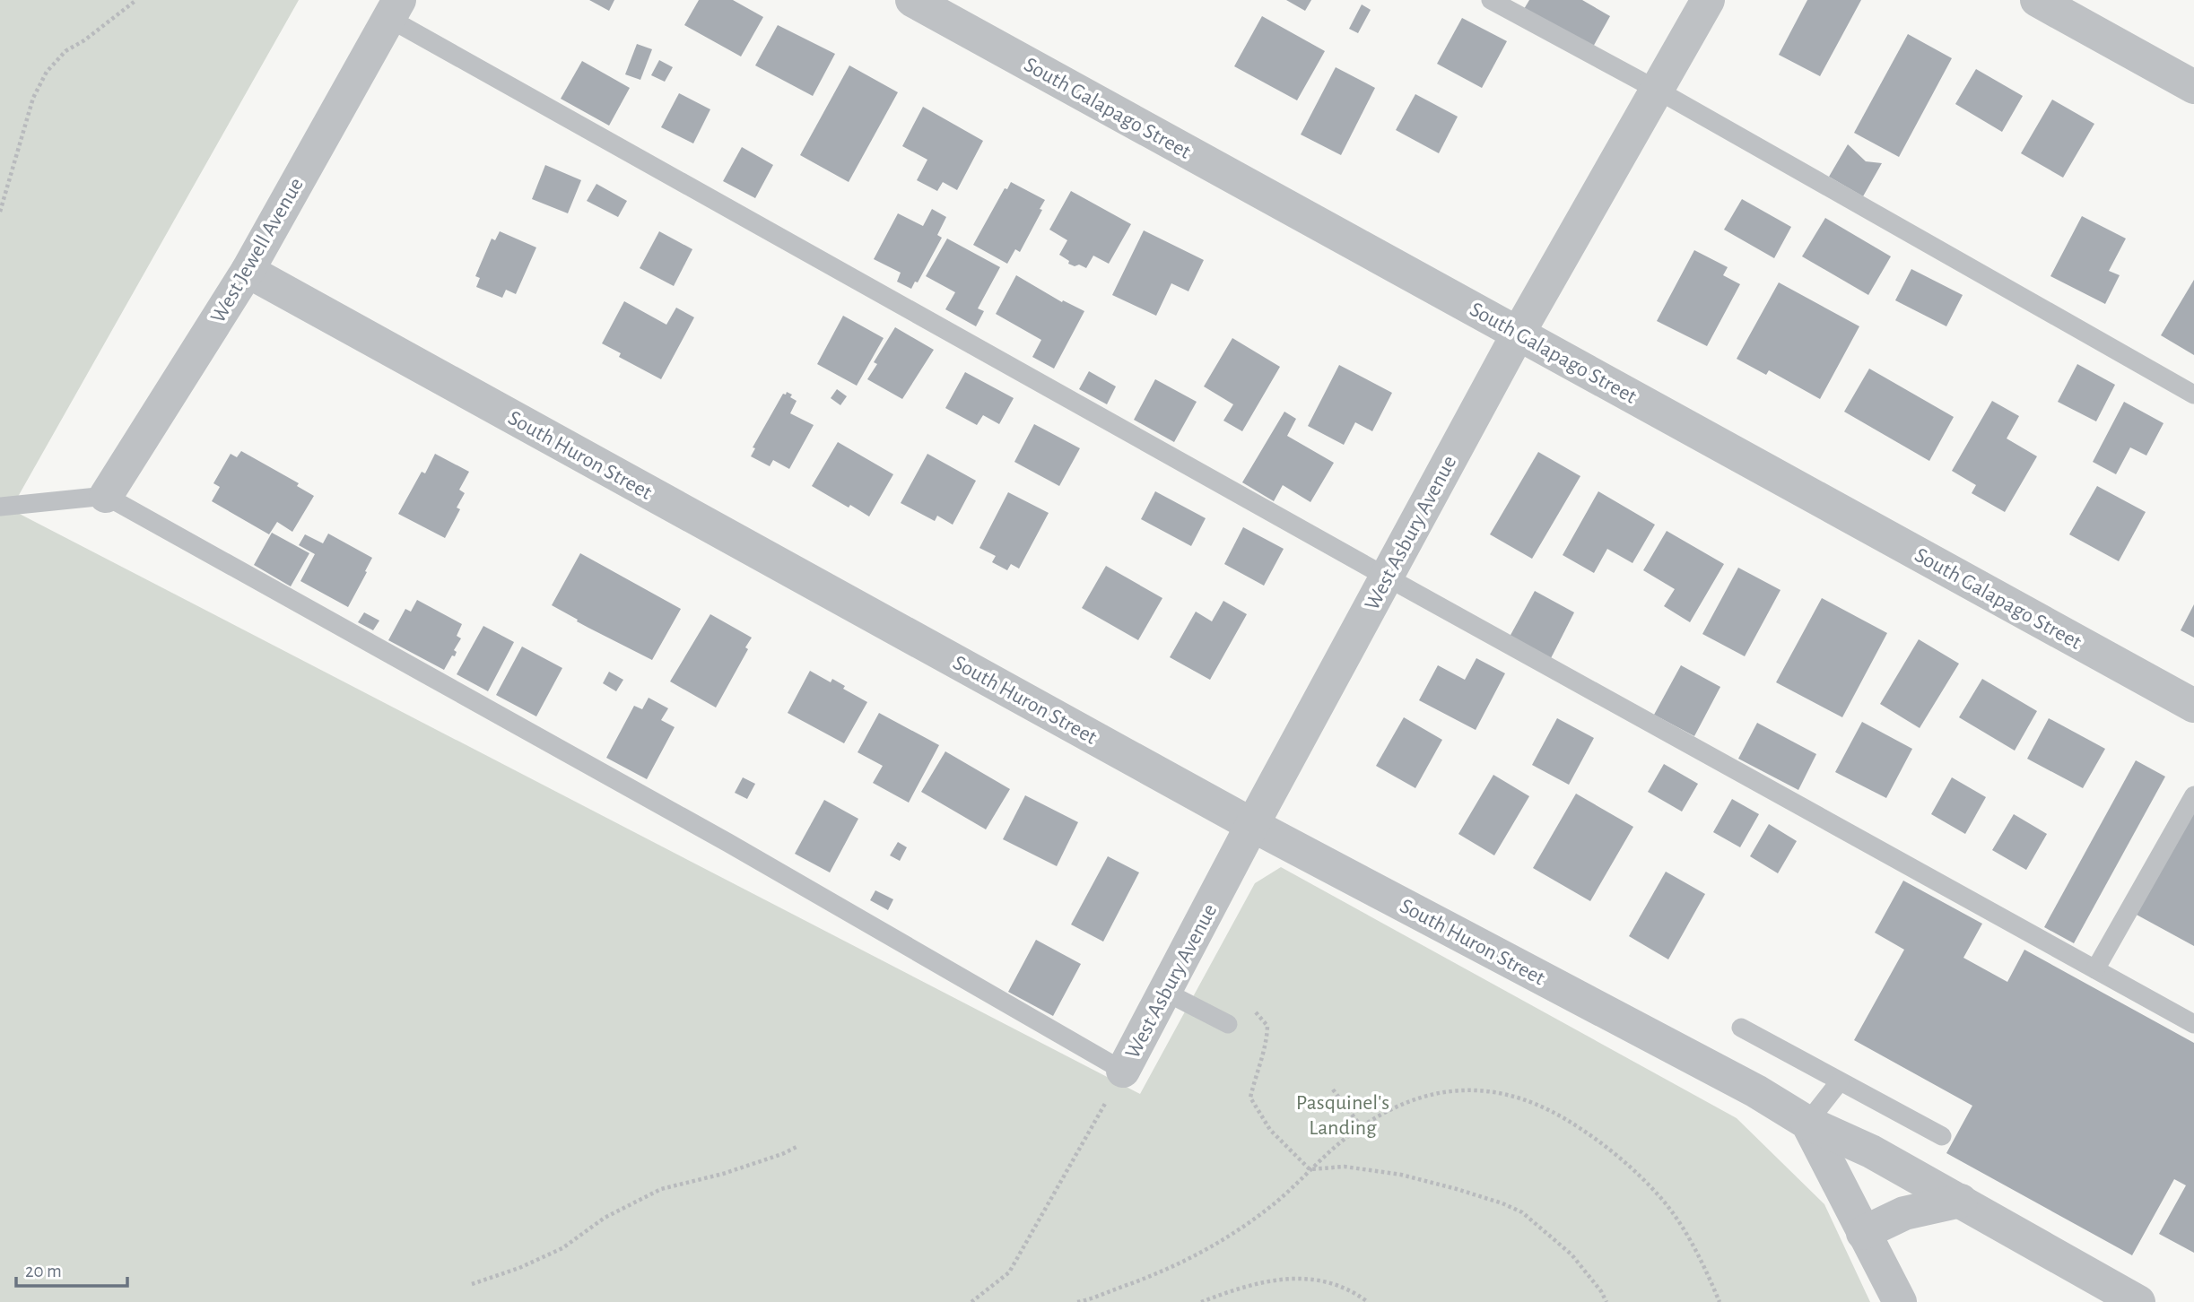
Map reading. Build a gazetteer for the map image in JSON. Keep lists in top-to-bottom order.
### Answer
{
  "streets": {
    "street": [
      "South Galapago Street",
      "West Jewell Avenue",
      "South Huron Street",
      "West Asbury Avenue"
    ]
  },
  "crossings": [
    ["South Galapago Street", "West Asbury Avenue"],
    ["West Jewell Avenue", "South Huron Street"],
    ["South Huron Street", "West Asbury Avenue"]
  ],
  "parks": ["Pasquinel's Landing"],
  "scale_bar": "20 m"
}
